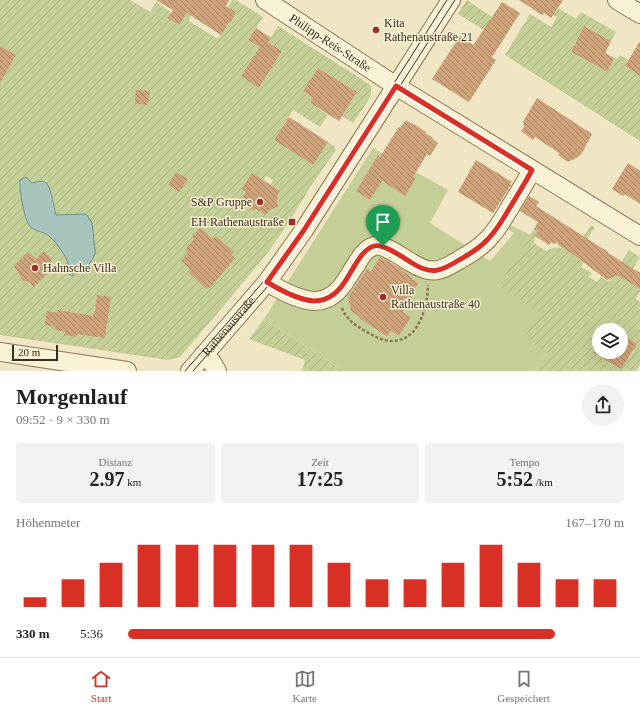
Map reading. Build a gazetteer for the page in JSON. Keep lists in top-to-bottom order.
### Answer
{
  "streets": {
    "street": ["Philipp-Reis-Straße", "Rathenaustraße"]
  },
  "crossings": [
    ["Philipp-Reis-Straße", "Rathenaustraße"]
  ],
  "places": {
    "other": [
      "Kita Rathenaustraße 21",
      "S&P Gruppe",
      "Hahnsche Villa",
      "Villa Rathenaustraße 40"
    ],
    "transit": ["EH Rathenaustraße"]
  },
  "scale_bar": "20 m",
  "page": {
    "scale": "20 m",
    "heading": ["Morgenlauf", "09:52 · 9 × 330 m"],
    "stats": [
      ["Distanz", "2.97 km"],
      ["Zeit", "17:25"],
      ["Tempo", "5:52 /km"]
    ],
    "chart": ["Höhenmeter", "167–170 m"],
    "list": [
      {
        "name": "330 m",
        "note": "5:36"
      }
    ],
    "tabs": ["Start", "Karte", "Gespeichert"]
  }
}
